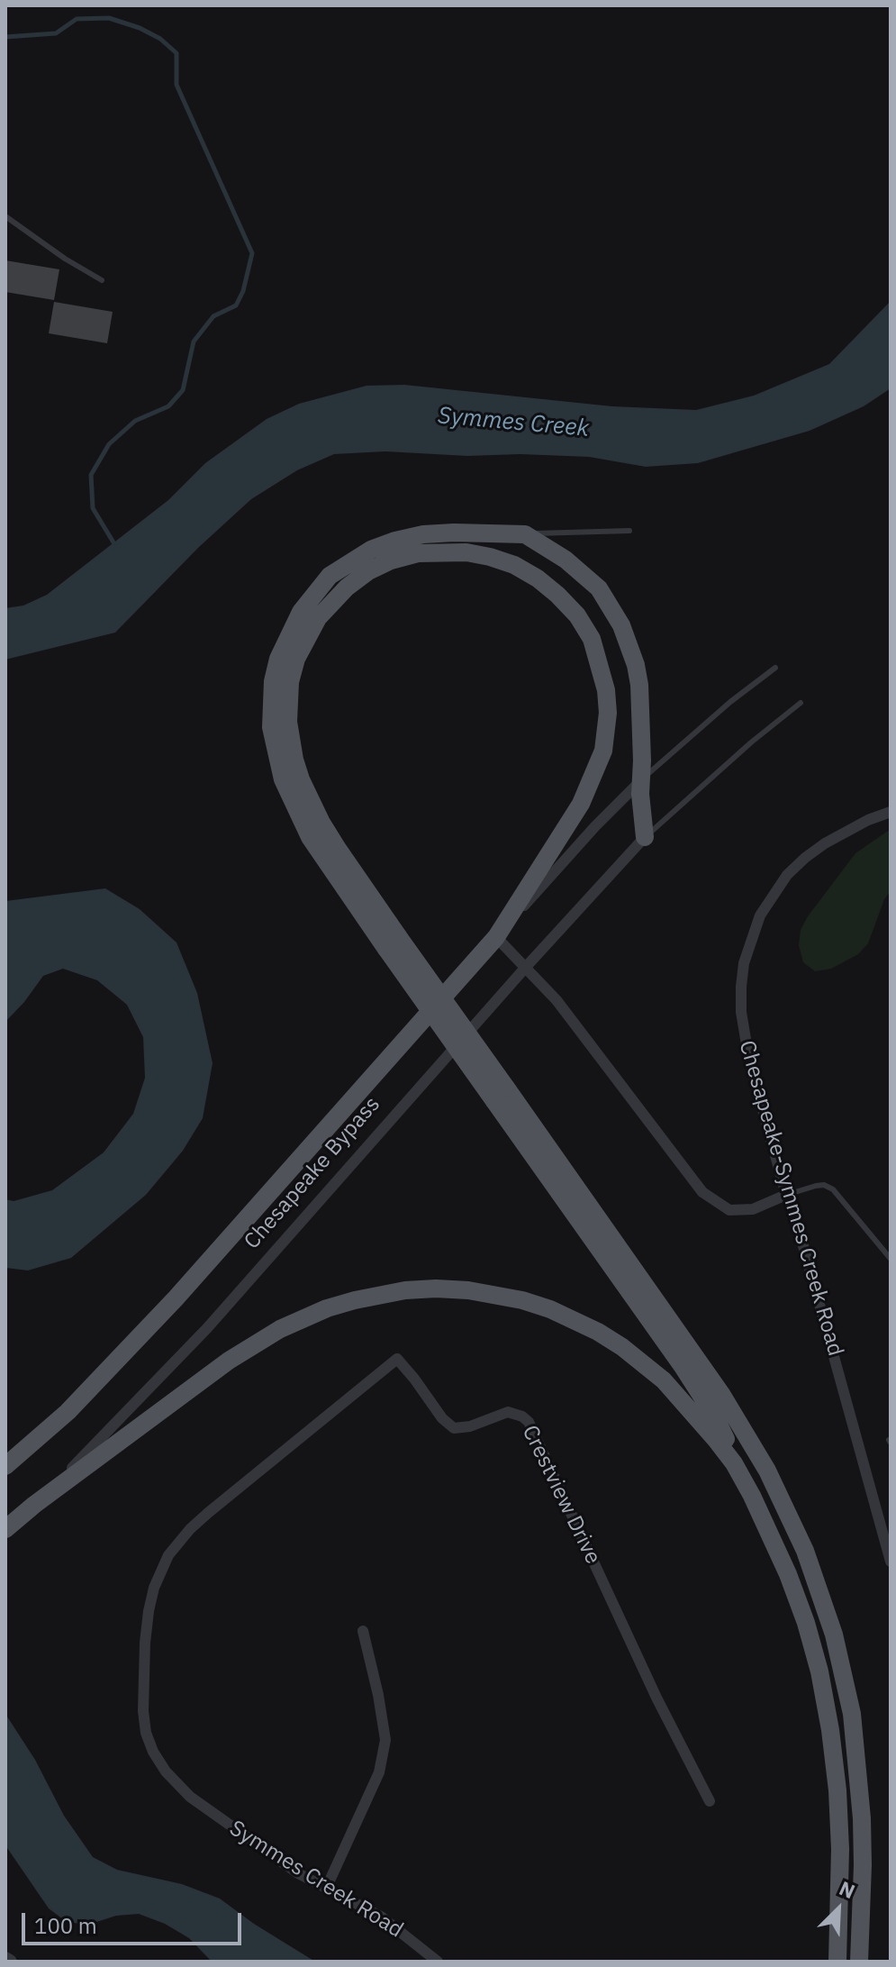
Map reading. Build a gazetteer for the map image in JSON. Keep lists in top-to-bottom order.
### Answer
{
  "streets": {
    "main road": ["Chesapeake Bypass"],
    "street": ["Chesapeake-Symmes Creek Road", "Crestview Drive", "Symmes Creek Road"]
  },
  "crossings": [
    ["Crestview Drive", "Symmes Creek Road"]
  ],
  "water": ["Symmes Creek"],
  "scale_bar": "100 m",
  "north": "top right"
}
